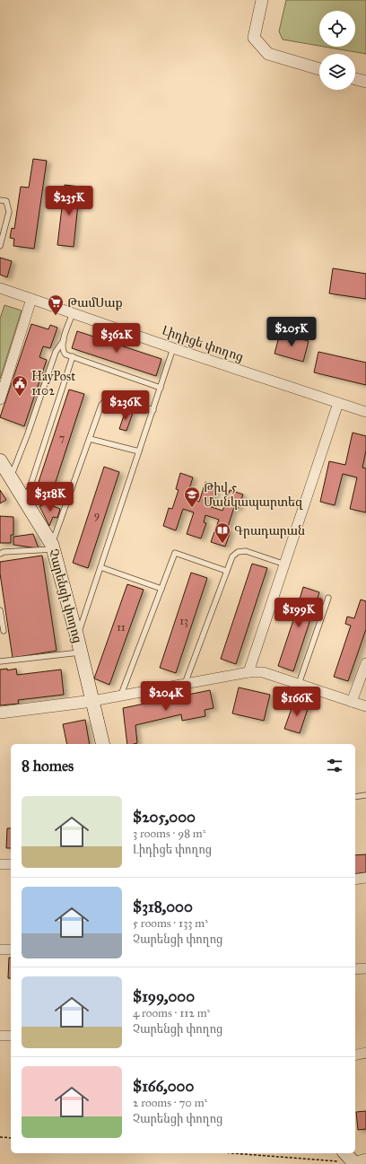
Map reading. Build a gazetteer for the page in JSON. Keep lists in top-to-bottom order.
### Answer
{
  "streets": {
    "main road": ["Չարենցի փողոց"],
    "street": ["Լիդիցե փողոց"]
  },
  "places": {
    "supermarket": ["ԹամՍաք"],
    "public building": ["HayPost 1102"],
    "school or university": ["Թիվ 5 Մանկապարտեզ"],
    "library": ["Գրադարան"]
  },
  "house_numbers": [
    "7",
    "9",
    "13",
    "11"
  ],
  "page": {
    "price": [
      "$235K",
      "$205K",
      "$362K",
      "$236K",
      "$318K",
      "$199K",
      "$204K",
      "$166K"
    ],
    "heading": "8 homes",
    "list": [
      {
        "name": "$205,000",
        "note": "3 rooms · 98 m² · Լիդիցե փողոց"
      },
      {
        "name": "$318,000",
        "note": "5 rooms · 133 m² · Չարենցի փողոց"
      },
      {
        "name": "$199,000",
        "note": "4 rooms · 112 m² · Չարենցի փողոց"
      },
      {
        "name": "$166,000",
        "note": "2 rooms · 70 m² · Չարենցի փողոց"
      }
    ]
  }
}
